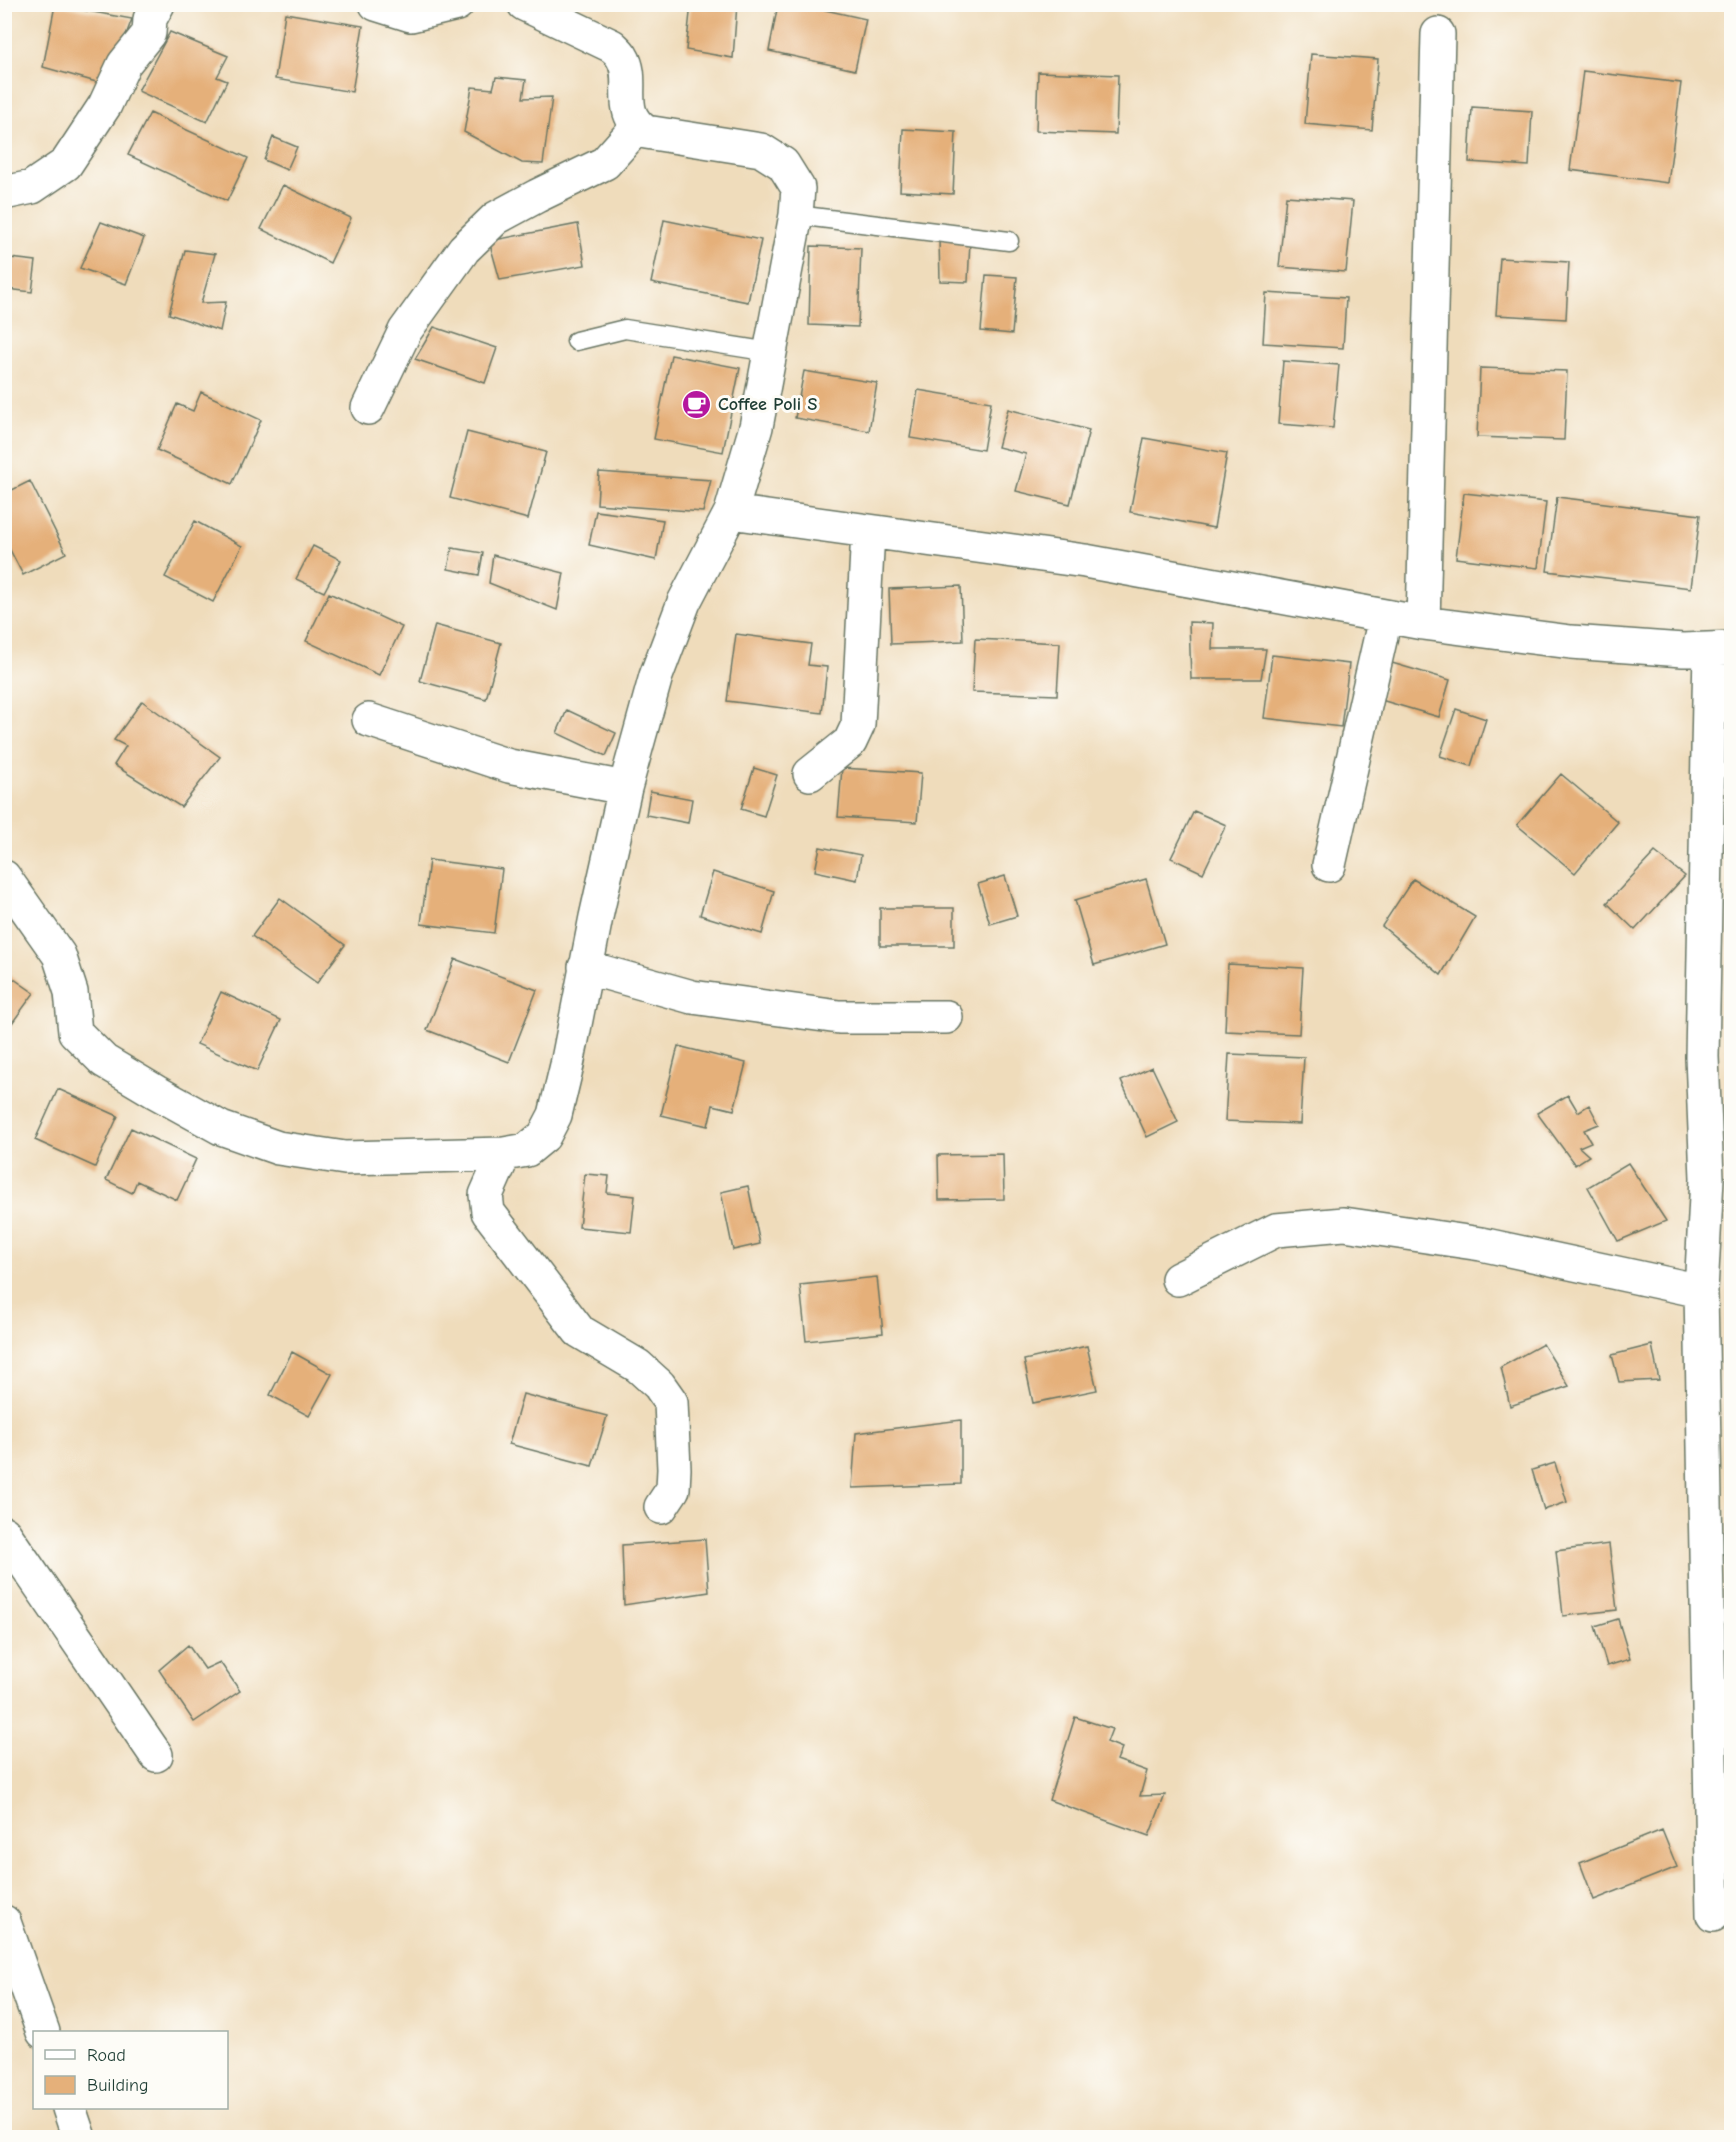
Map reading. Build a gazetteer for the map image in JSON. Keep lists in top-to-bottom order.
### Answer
{
  "places": {
    "cafe": ["Coffee Poli S"]
  },
  "legend": ["Road", "Building"]
}
